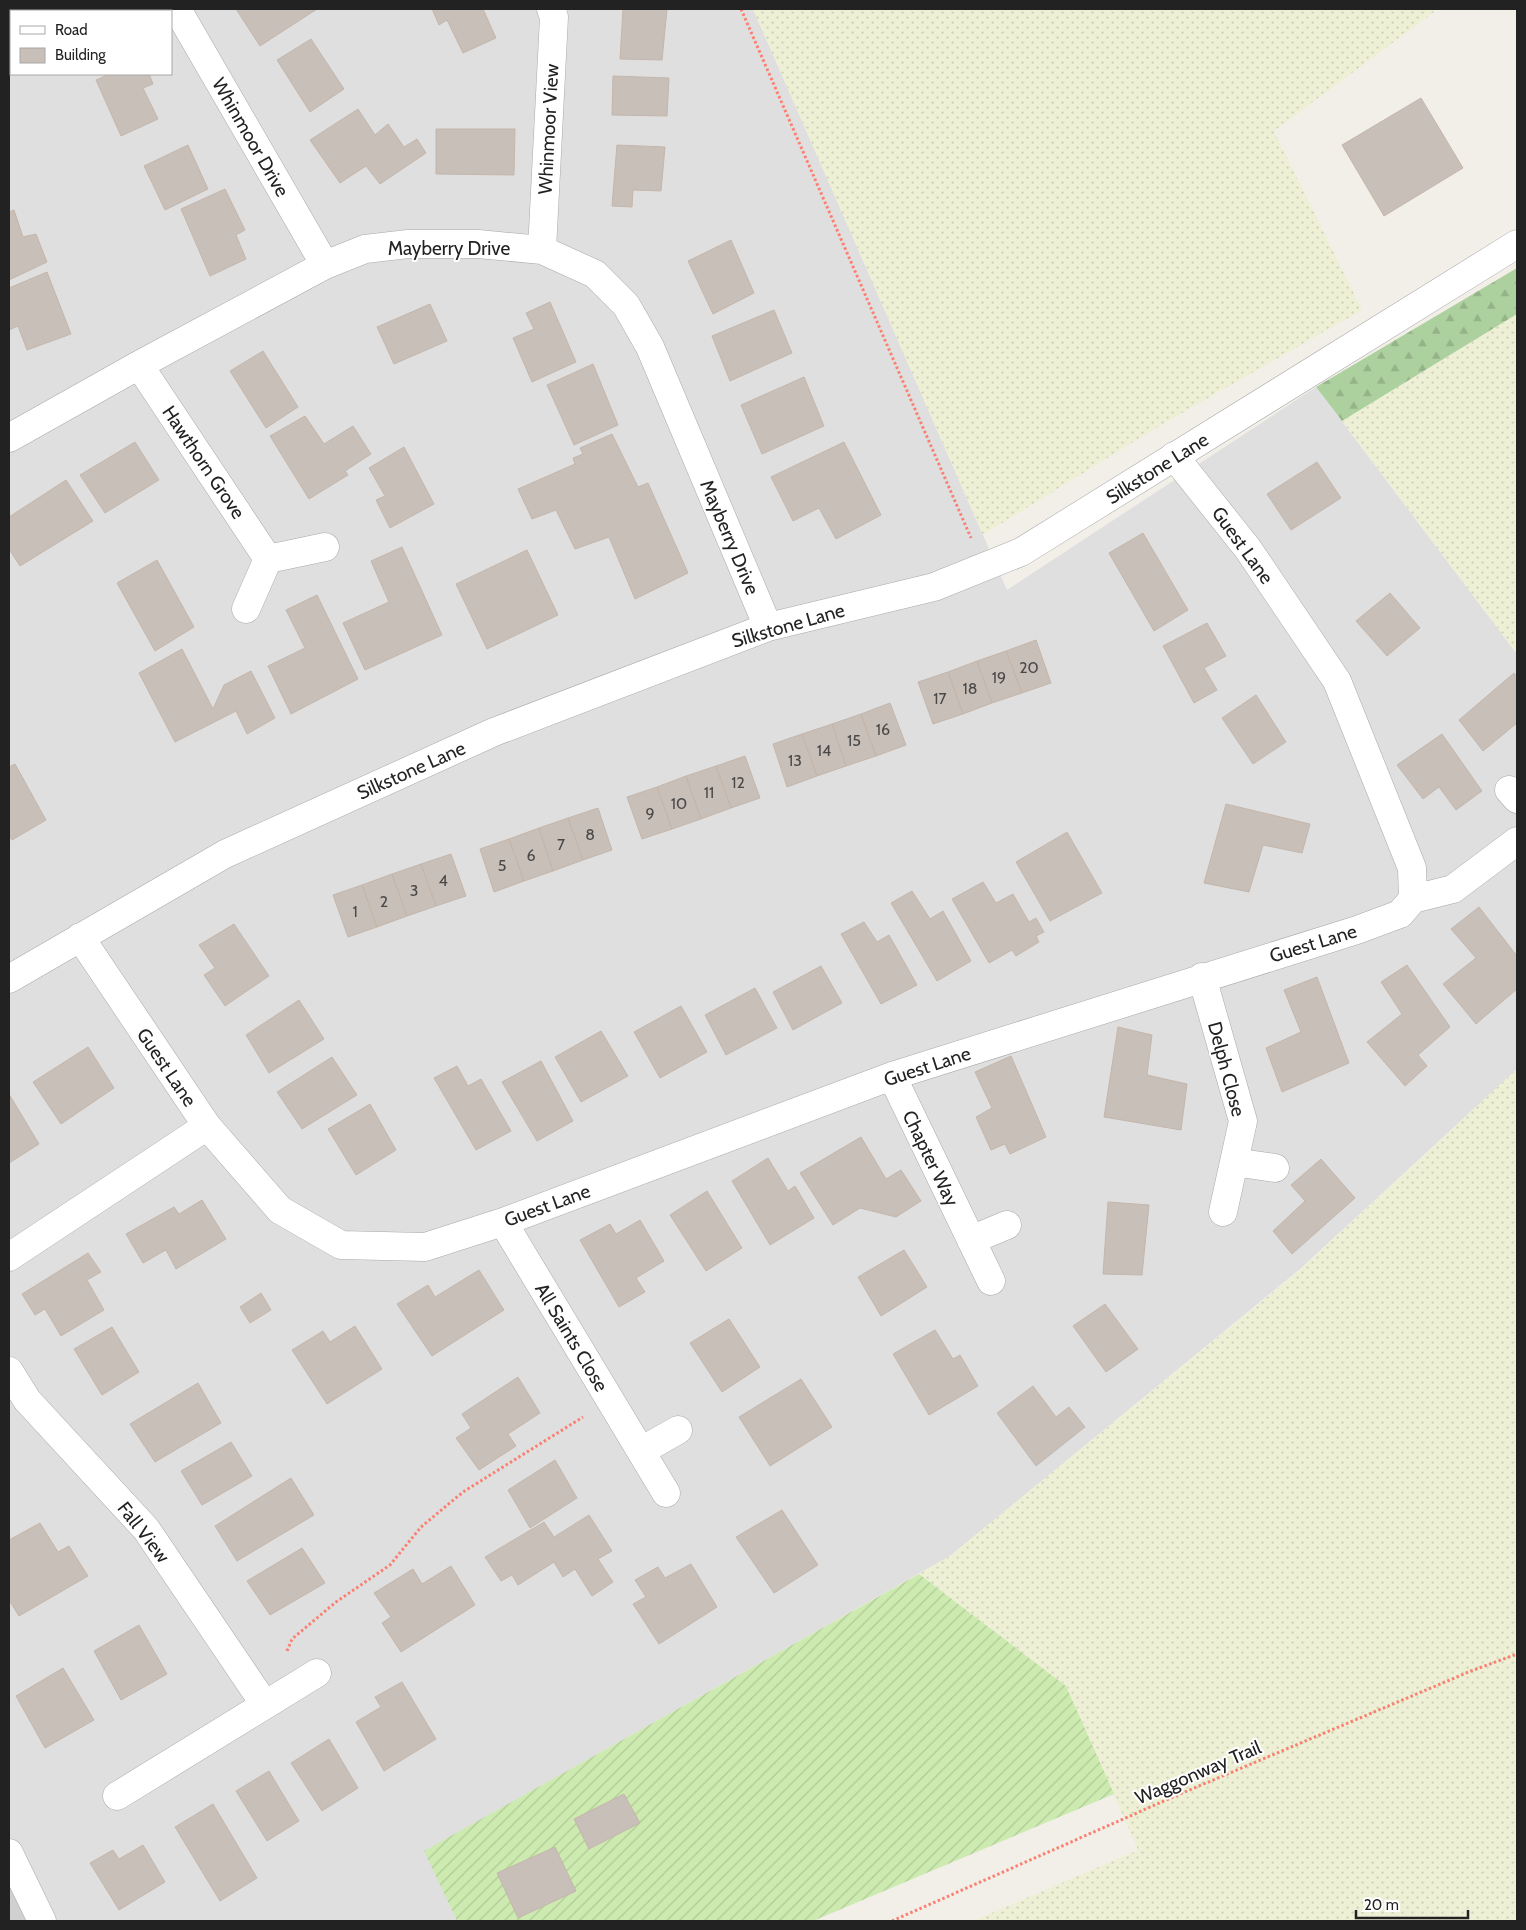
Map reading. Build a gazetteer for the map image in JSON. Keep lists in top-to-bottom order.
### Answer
{
  "streets": {
    "street": [
      "Whinmoor View",
      "Whinmoor Drive",
      "Mayberry Drive",
      "Hawthorn Grove",
      "Silkstone Lane",
      "Guest Lane",
      "Delph Close",
      "Chapter Way",
      "All Saints Close",
      "Fall View"
    ],
    "path": ["Waggonway Trail"]
  },
  "crossings": [
    ["Whinmoor View", "Mayberry Drive"],
    ["Whinmoor Drive", "Mayberry Drive"],
    ["Mayberry Drive", "Hawthorn Grove"],
    ["Mayberry Drive", "Silkstone Lane"],
    ["Silkstone Lane", "Guest Lane"],
    ["Guest Lane", "Delph Close"],
    ["Guest Lane", "Chapter Way"],
    ["Guest Lane", "All Saints Close"]
  ],
  "house_numbers": [
    "20",
    "19",
    "18",
    "17",
    "16",
    "15",
    "14",
    "13",
    "12",
    "11",
    "10",
    "9",
    "8",
    "7",
    "6",
    "5",
    "4",
    "3",
    "2",
    "1"
  ],
  "legend": ["Road", "Building"],
  "scale_bar": "20 m"
}
